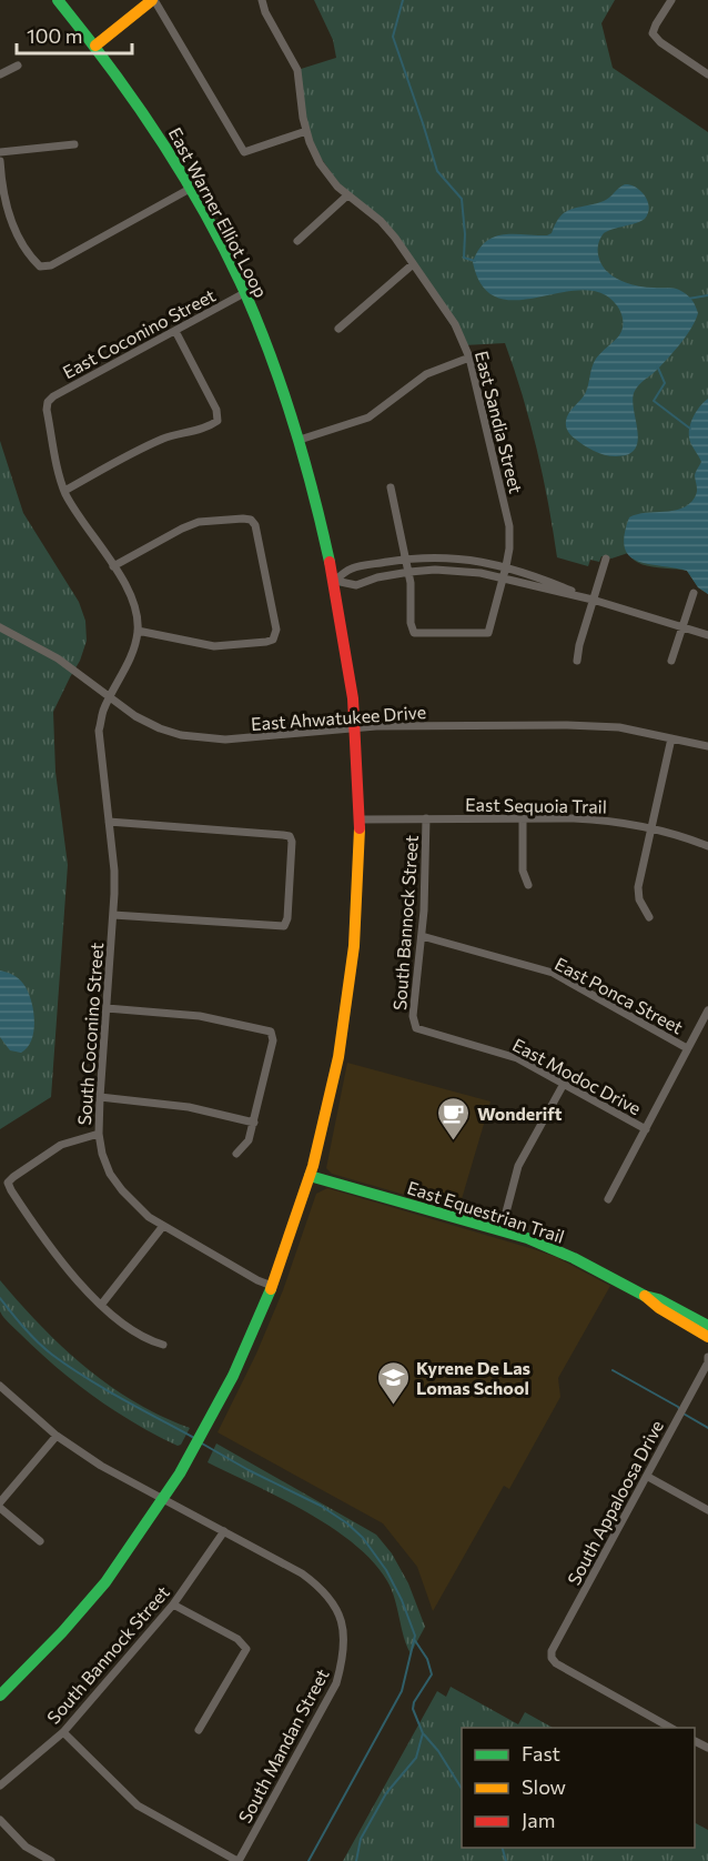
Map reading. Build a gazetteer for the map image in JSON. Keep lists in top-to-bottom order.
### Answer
{
  "streets": {
    "main road": ["East Warner Elliot Loop", "East Equestrian Trail"],
    "street": [
      "East Coconino Street",
      "East Sandia Street",
      "East Ahwatukee Drive",
      "East Sequoia Trail",
      "South Bannock Street",
      "East Ponca Street",
      "South Coconino Street",
      "East Modoc Drive",
      "South Appaloosa Drive",
      "South Mandan Street"
    ]
  },
  "crossings": [
    ["East Warner Elliot Loop", "East Coconino Street"],
    ["East Warner Elliot Loop", "East Ahwatukee Drive"],
    ["East Warner Elliot Loop", "East Sequoia Trail"],
    ["East Warner Elliot Loop", "South Coconino Street"],
    ["East Warner Elliot Loop", "East Equestrian Trail"],
    ["East Warner Elliot Loop", "South Mandan Street"],
    ["East Ahwatukee Drive", "South Coconino Street"],
    ["East Sequoia Trail", "South Bannock Street"],
    ["South Bannock Street", "East Ponca Street"],
    ["South Bannock Street", "East Modoc Drive"],
    ["South Bannock Street", "South Mandan Street"]
  ],
  "places": {
    "cafe": ["Wonderift"],
    "school or university": ["Kyrene De Las Lomas School"]
  },
  "legend": ["Fast", "Slow", "Jam"],
  "scale_bar": "100 m"
}
